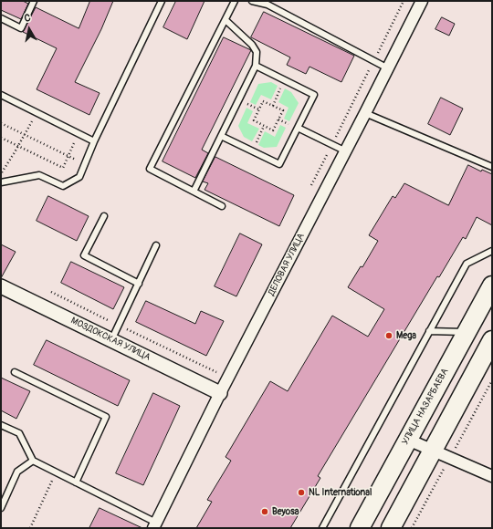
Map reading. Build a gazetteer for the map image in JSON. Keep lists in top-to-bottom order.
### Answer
{
  "streets": {
    "main road": ["УЛИЦА НАЗАРБАЕВА"],
    "street": ["ДЕЛОВАЯ УЛИЦА", "МОЗДОКСКАЯ УЛИЦА"]
  },
  "crossings": [
    ["ДЕЛОВАЯ УЛИЦА", "МОЗДОКСКАЯ УЛИЦА"]
  ],
  "places": ["Mega", "NL International", "Beyosa"],
  "north": "top"
}
